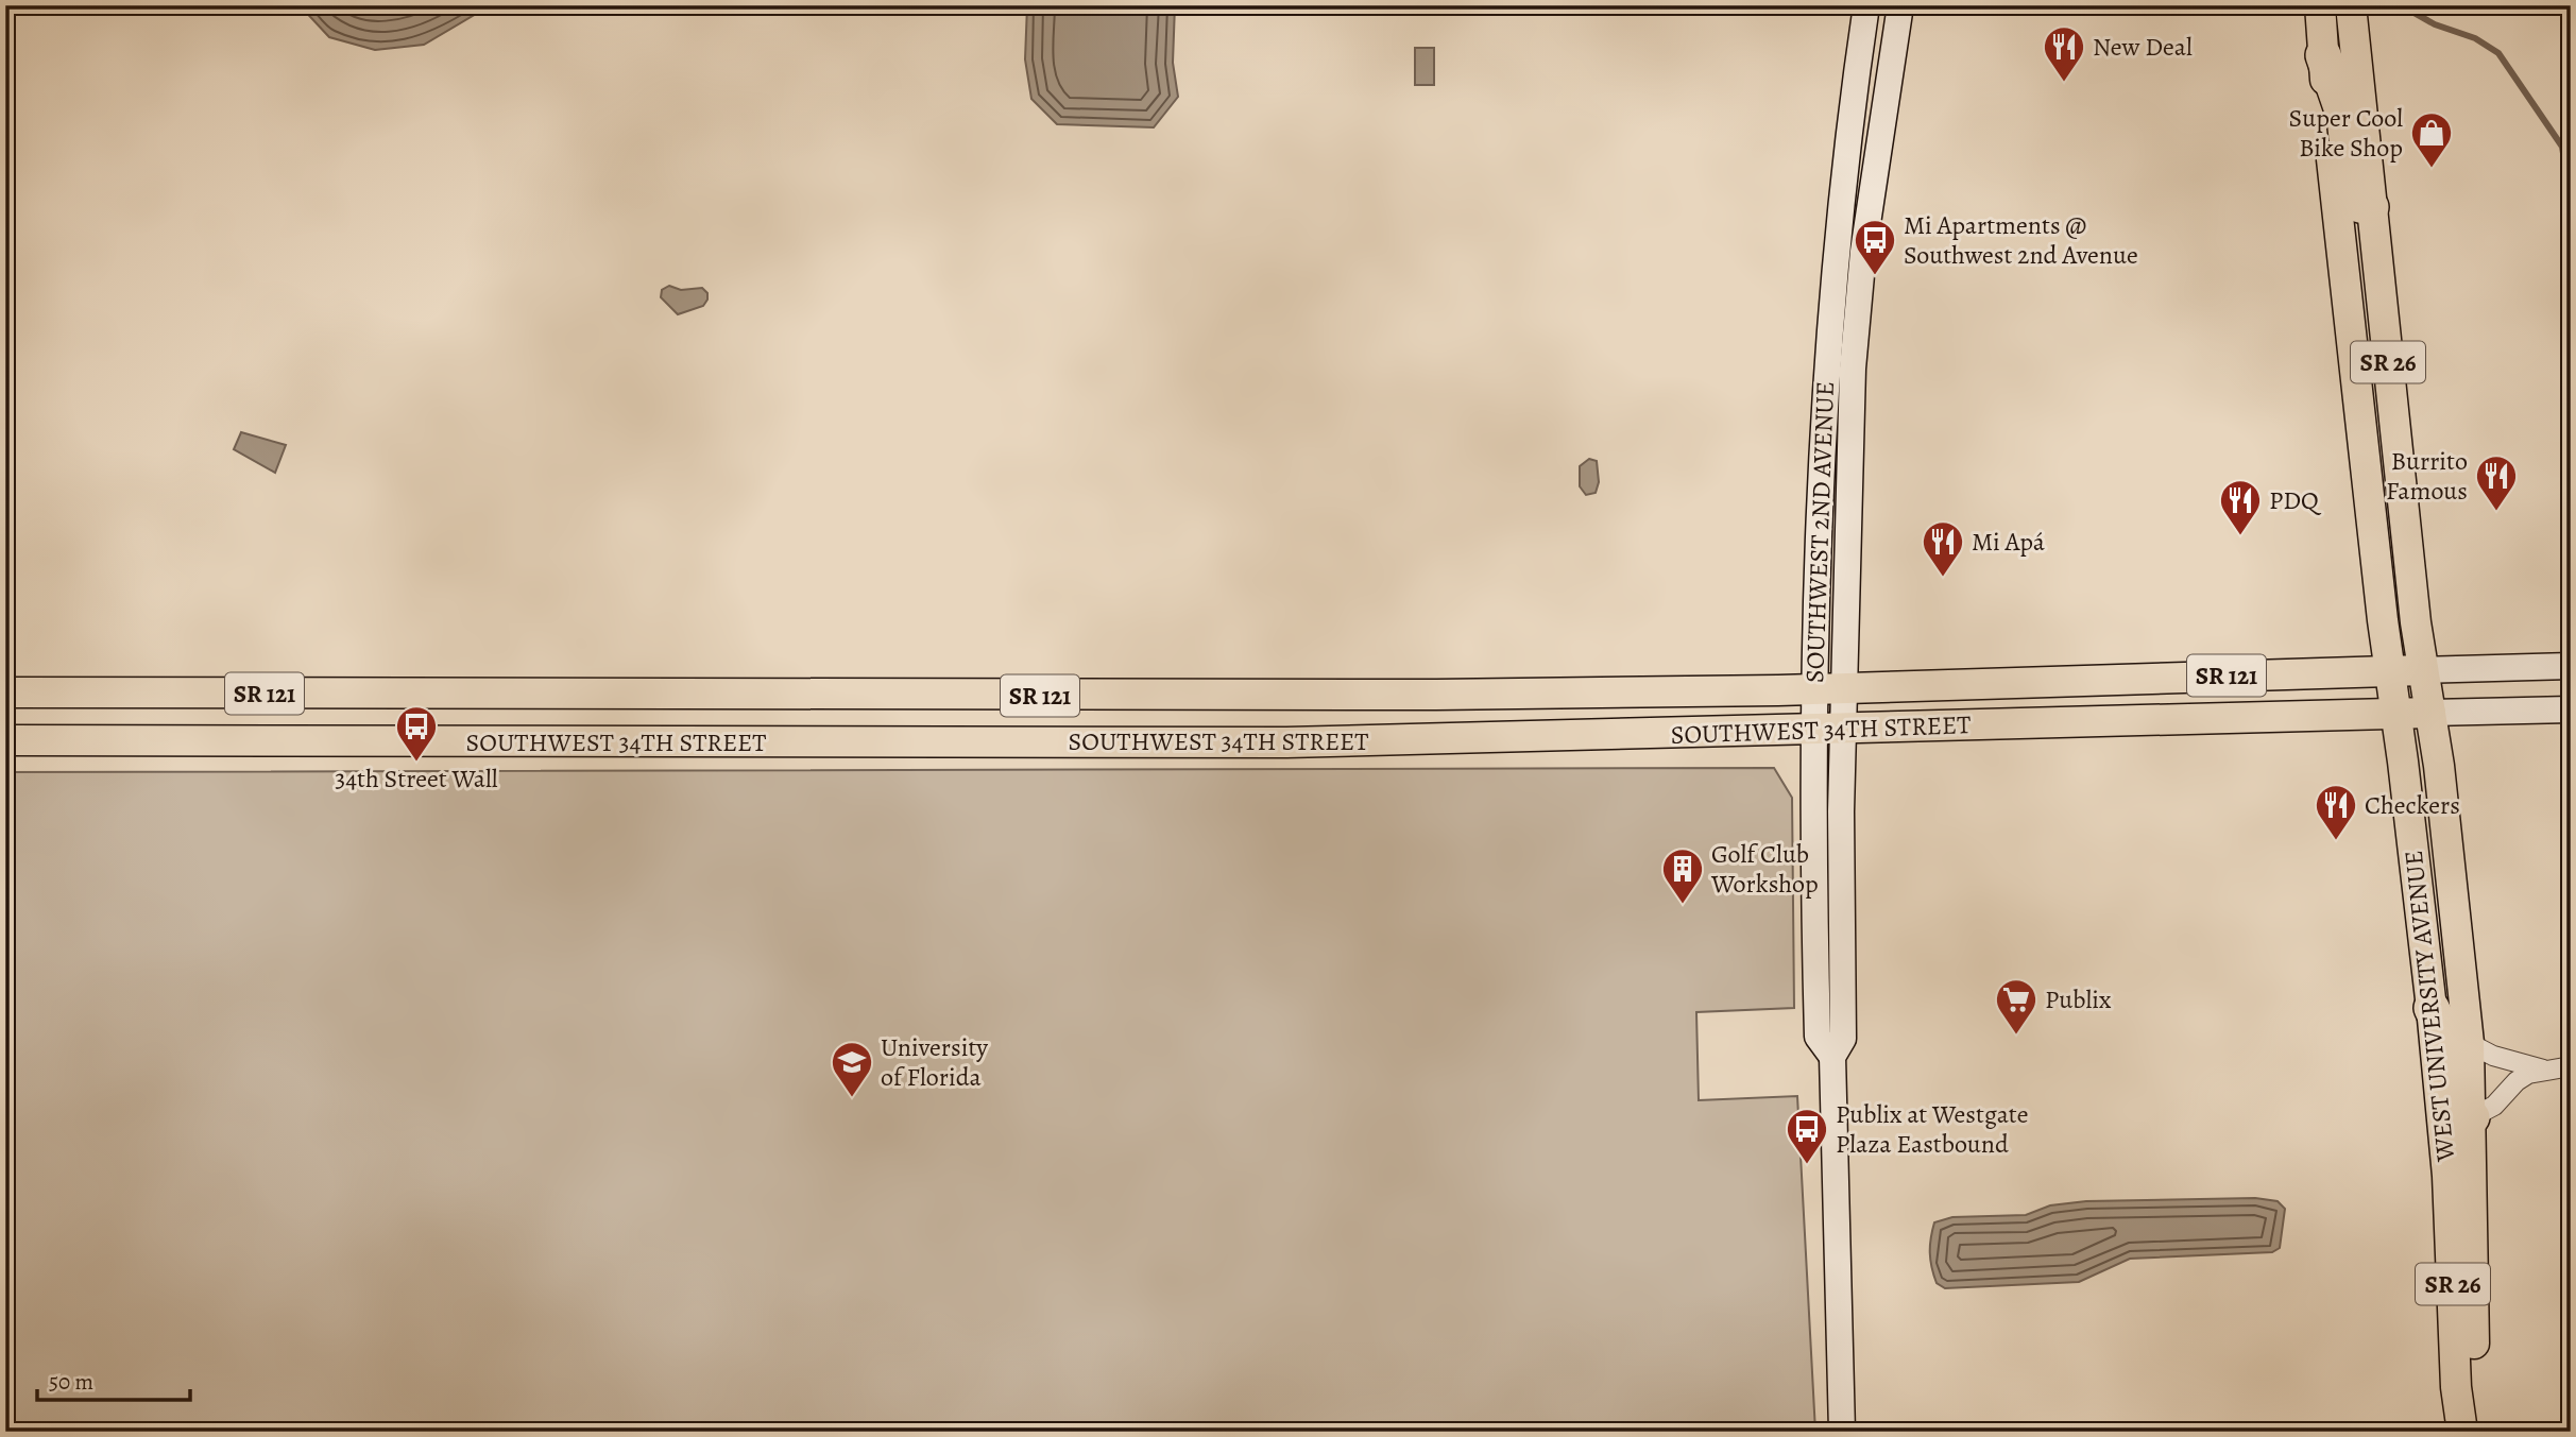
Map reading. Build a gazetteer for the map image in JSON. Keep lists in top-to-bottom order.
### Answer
{
  "streets": {
    "main road": [
      "SR 26",
      "SOUTHWEST 2ND AVENUE",
      "SR 121",
      "SOUTHWEST 34TH STREET",
      "WEST UNIVERSITY AVENUE"
    ]
  },
  "crossings": [
    ["SOUTHWEST 2ND AVENUE", "SOUTHWEST 34TH STREET"],
    ["SR 121", "SOUTHWEST 34TH STREET"],
    ["SR 121", "WEST UNIVERSITY AVENUE"],
    ["SOUTHWEST 34TH STREET", "WEST UNIVERSITY AVENUE"]
  ],
  "places": {
    "restaurant": [
      "New Deal",
      "Burrito Famous",
      "PDQ",
      "Mi Apá",
      "Checkers"
    ],
    "shop": ["Super Cool Bike Shop"],
    "bus stop": ["Mi Apartments @ Southwest 2nd Avenue", "34th Street Wall", "Publix at Westgate Plaza Eastbound"],
    "building": ["Golf Club Workshop"],
    "supermarket": ["Publix"],
    "school or university": ["University of Florida"]
  },
  "scale_bar": "50 m"
}
